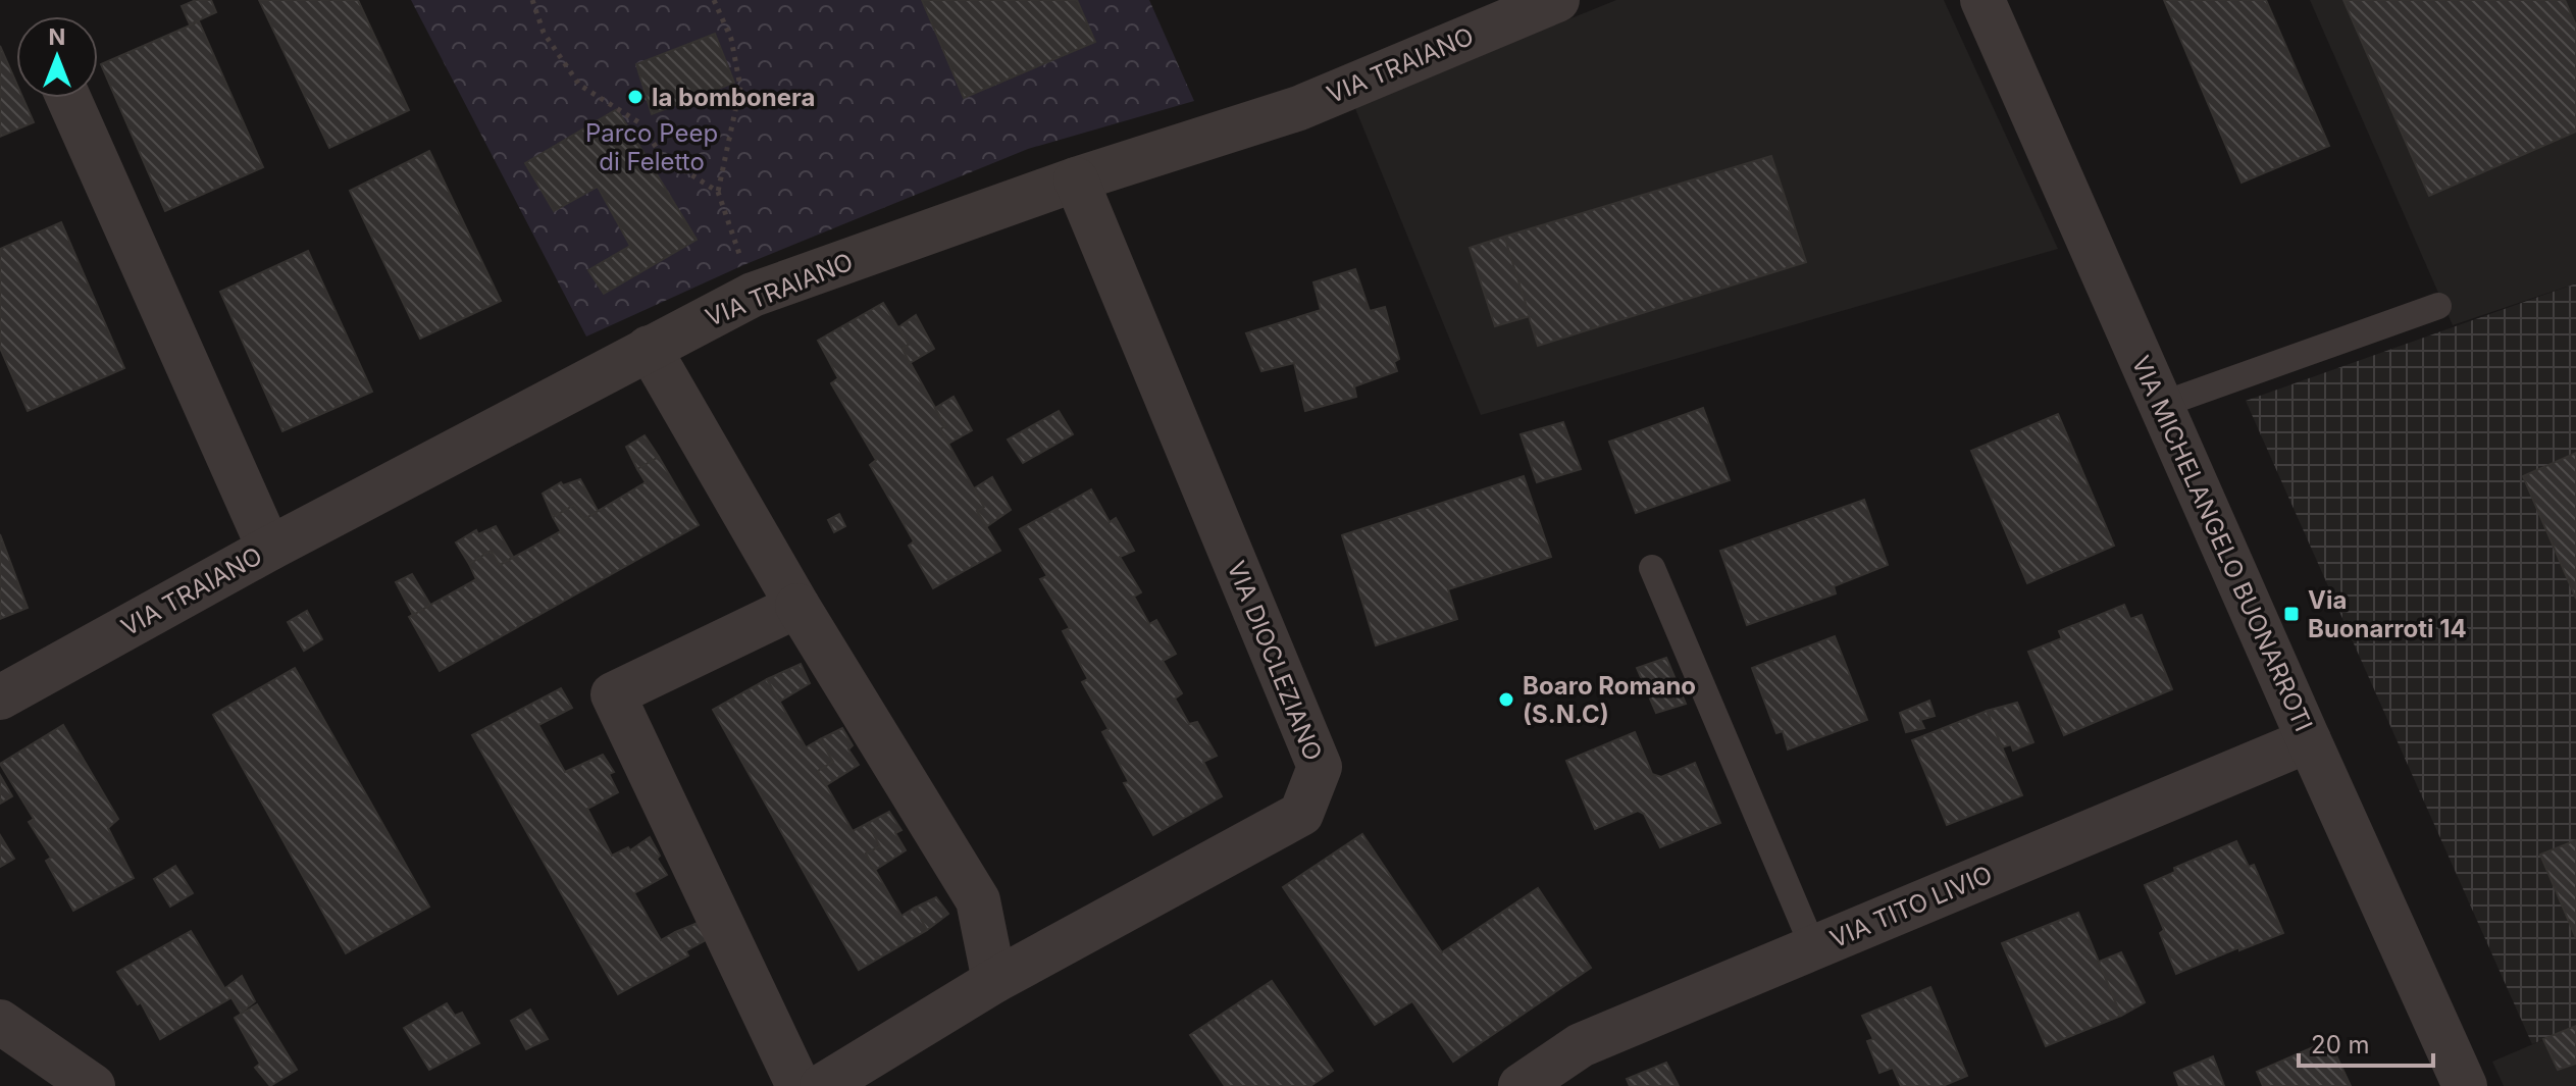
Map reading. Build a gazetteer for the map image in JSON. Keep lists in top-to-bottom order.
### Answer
{
  "streets": {
    "street": [
      "VIA TRAIANO",
      "VIA MICHELANGELO BUONARROTI",
      "VIA DIOCLEZIANO",
      "VIA TITO LIVIO"
    ]
  },
  "crossings": [
    ["VIA TRAIANO", "VIA DIOCLEZIANO"],
    ["VIA MICHELANGELO BUONARROTI", "VIA TITO LIVIO"]
  ],
  "parks": ["Parco Peep di Feletto"],
  "places": {
    "other": ["la bombonera", "Boaro Romano (S.N.C)"],
    "transit": ["Via Buonarroti 14"]
  },
  "scale_bar": "20 m",
  "north": "top"
}
